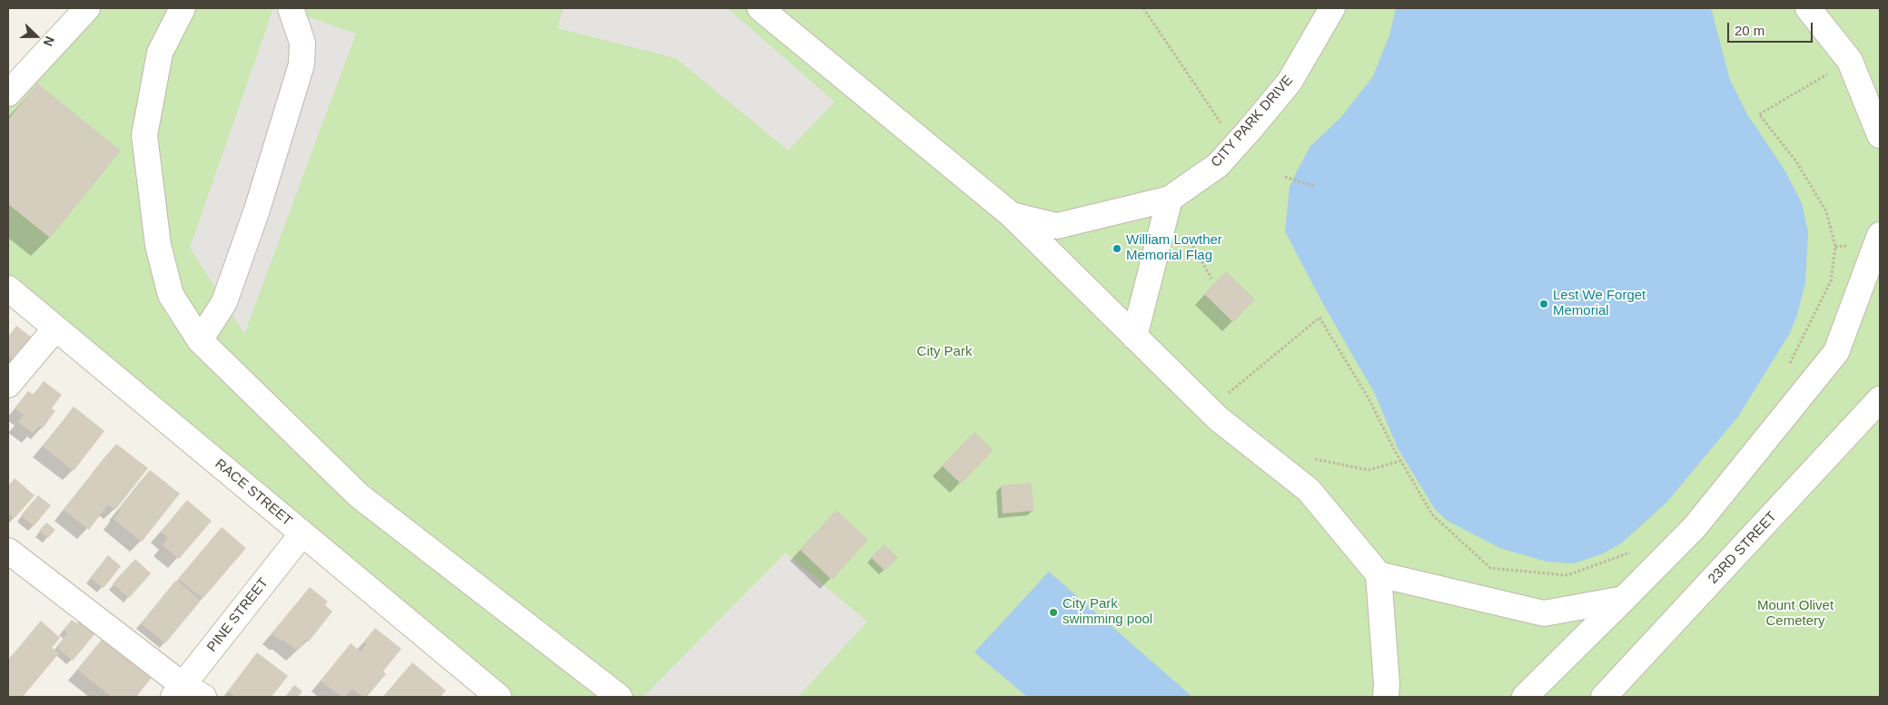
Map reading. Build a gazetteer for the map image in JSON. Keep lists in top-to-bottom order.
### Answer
{
  "streets": {
    "street": [
      "CITY PARK DRIVE",
      "RACE STREET",
      "23RD STREET",
      "PINE STREET"
    ]
  },
  "crossings": [
    ["RACE STREET", "PINE STREET"]
  ],
  "parks": ["City Park", "Mount Olivet Cemetery"],
  "places": ["William Lowther Memorial Flag", "Lest We Forget Memorial", "City Park swimming pool"],
  "scale_bar": "20 m",
  "north": "right"
}
